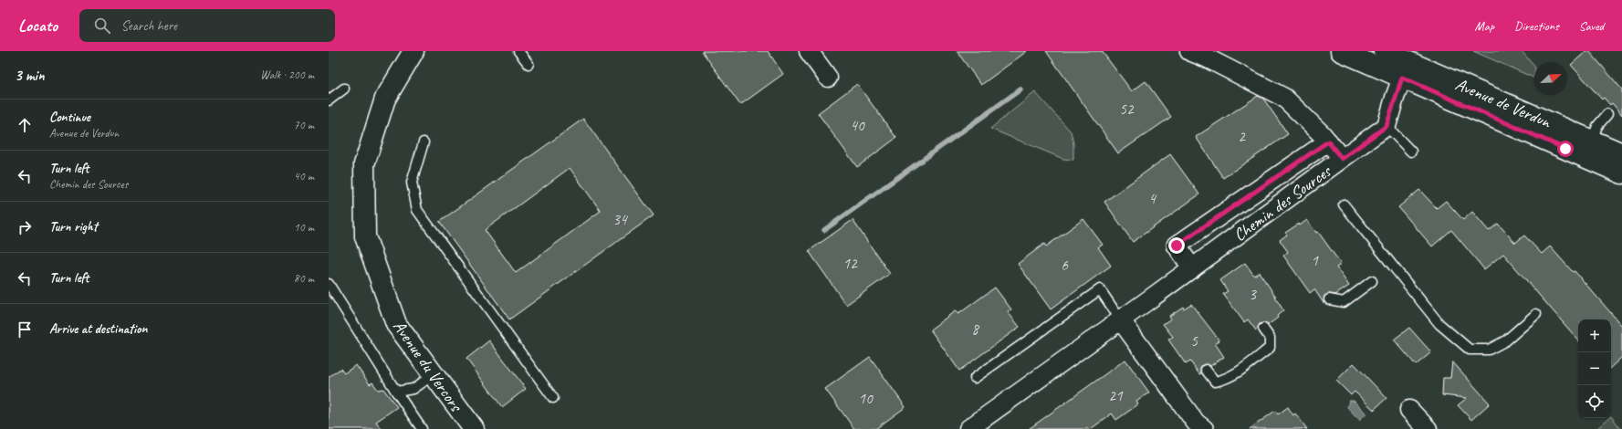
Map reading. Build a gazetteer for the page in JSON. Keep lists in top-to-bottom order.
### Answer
{
  "streets": {
    "street": ["Avenue de Verdun", "Chemin des Sources", "Avenue du Vercors"]
  },
  "house_numbers": [
    "52",
    "40",
    "2",
    "4",
    "34",
    "1",
    "12",
    "6",
    "3",
    "8",
    "5",
    "21",
    "10"
  ],
  "north": "top right",
  "page": {
    "header": "Locato",
    "search": "Search here",
    "nav": ["Map", "Directions", "Saved"],
    "heading": ["3 min", "Walk · 200 m"],
    "list": [
      ["Continue", "Avenue de Verdun", "70 m"],
      ["Turn left", "Chemin des Sources", "40 m"],
      ["Turn right", "10 m"],
      ["Turn left", "80 m"],
      "Arrive at destination"
    ],
    "map_buttons": ["+", "−"]
  }
}
